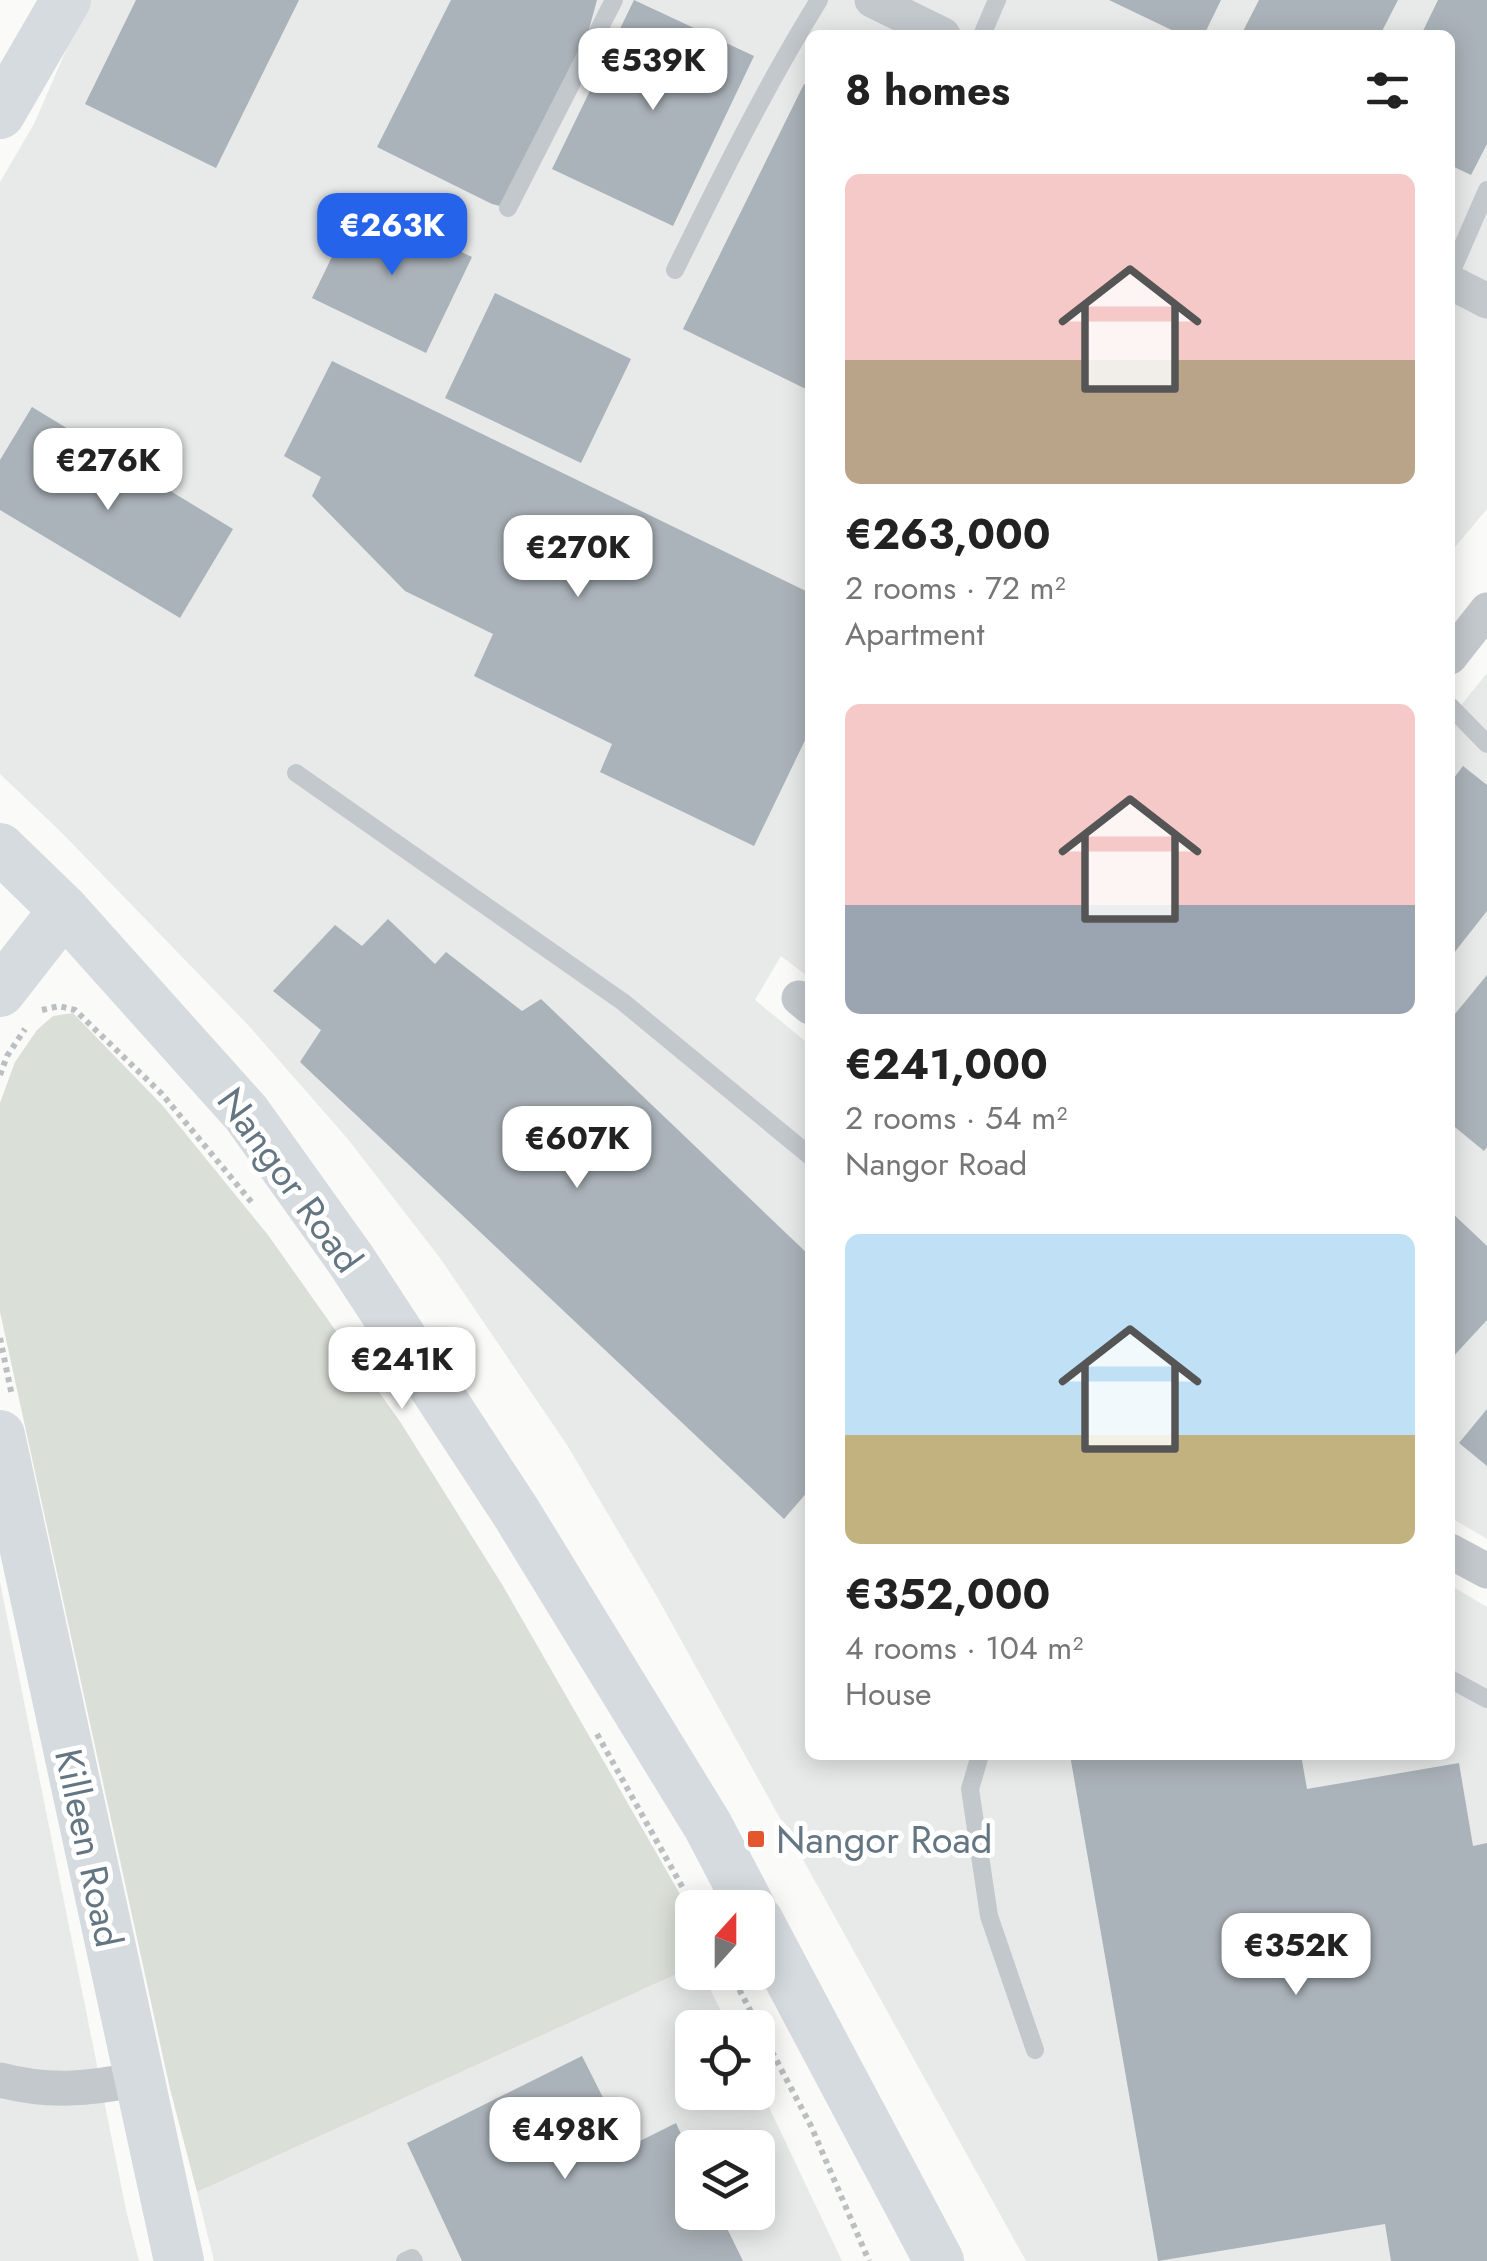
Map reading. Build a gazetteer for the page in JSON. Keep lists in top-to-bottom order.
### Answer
{
  "streets": {
    "main road": ["Nangor Road", "Killeen Road"]
  },
  "places": {
    "transit": ["Nangor Road"]
  },
  "north": "top",
  "page": {
    "price": [
      "€539K",
      "€263K",
      "€276K",
      "€270K",
      "€607K",
      "€241K",
      "€352K",
      "€498K"
    ],
    "heading": "8 homes",
    "list": [
      {
        "name": "€263,000",
        "note": "2 rooms · 72 m² · Apartment"
      },
      {
        "name": "€241,000",
        "note": "2 rooms · 54 m² · Nangor Road"
      },
      {
        "name": "€352,000",
        "note": "4 rooms · 104 m² · House"
      }
    ]
  }
}
